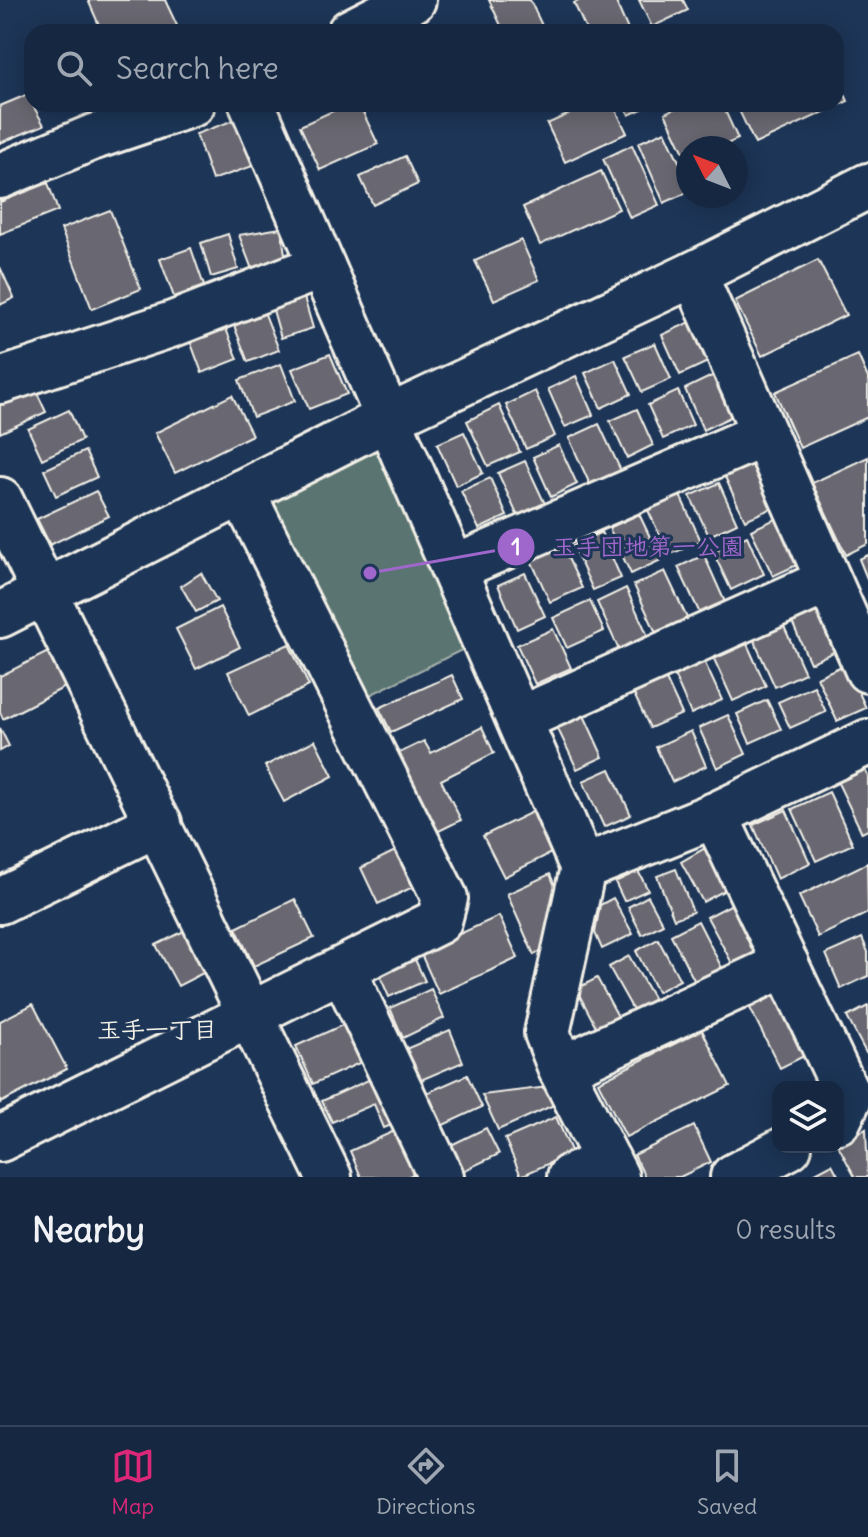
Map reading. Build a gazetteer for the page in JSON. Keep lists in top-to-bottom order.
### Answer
{
  "districts": ["玉手一丁目"],
  "places": ["玉手団地第一公園"],
  "north": "top left",
  "page": {
    "search": "Search here",
    "heading": ["Nearby", "0 results"],
    "nav": ["Map", "Directions", "Saved"]
  }
}
